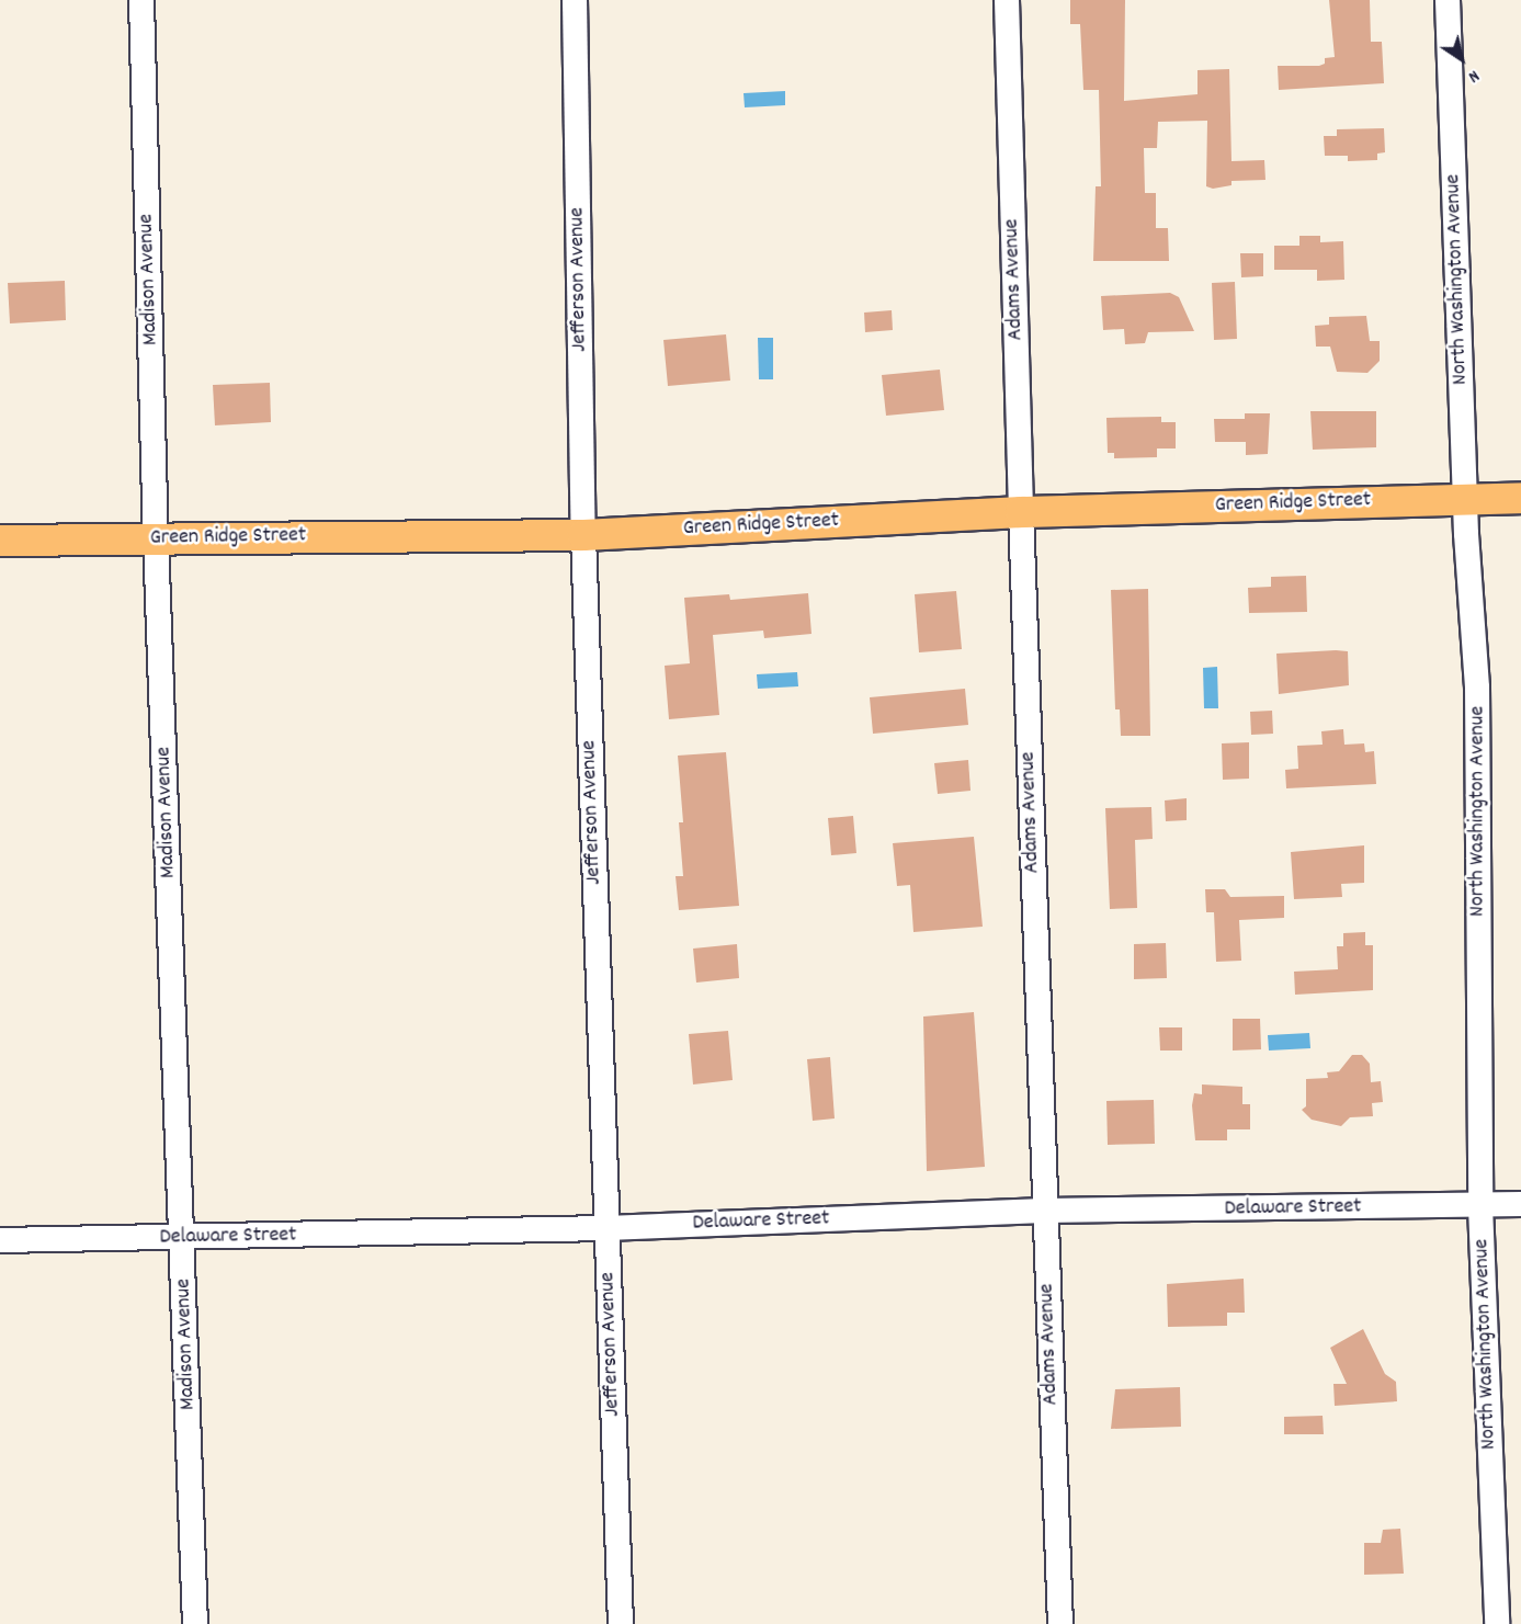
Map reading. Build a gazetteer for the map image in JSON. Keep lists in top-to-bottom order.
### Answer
{
  "streets": {
    "main road": ["Green Ridge Street"],
    "street": [
      "Madison Avenue",
      "Jefferson Avenue",
      "Adams Avenue",
      "North Washington Avenue",
      "Delaware Street"
    ]
  },
  "crossings": [
    ["Madison Avenue", "Green Ridge Street"],
    ["Madison Avenue", "Delaware Street"],
    ["Jefferson Avenue", "Green Ridge Street"],
    ["Jefferson Avenue", "Delaware Street"],
    ["Adams Avenue", "Green Ridge Street"],
    ["Adams Avenue", "Delaware Street"],
    ["North Washington Avenue", "Green Ridge Street"],
    ["North Washington Avenue", "Delaware Street"]
  ],
  "north": "bottom right"
}
